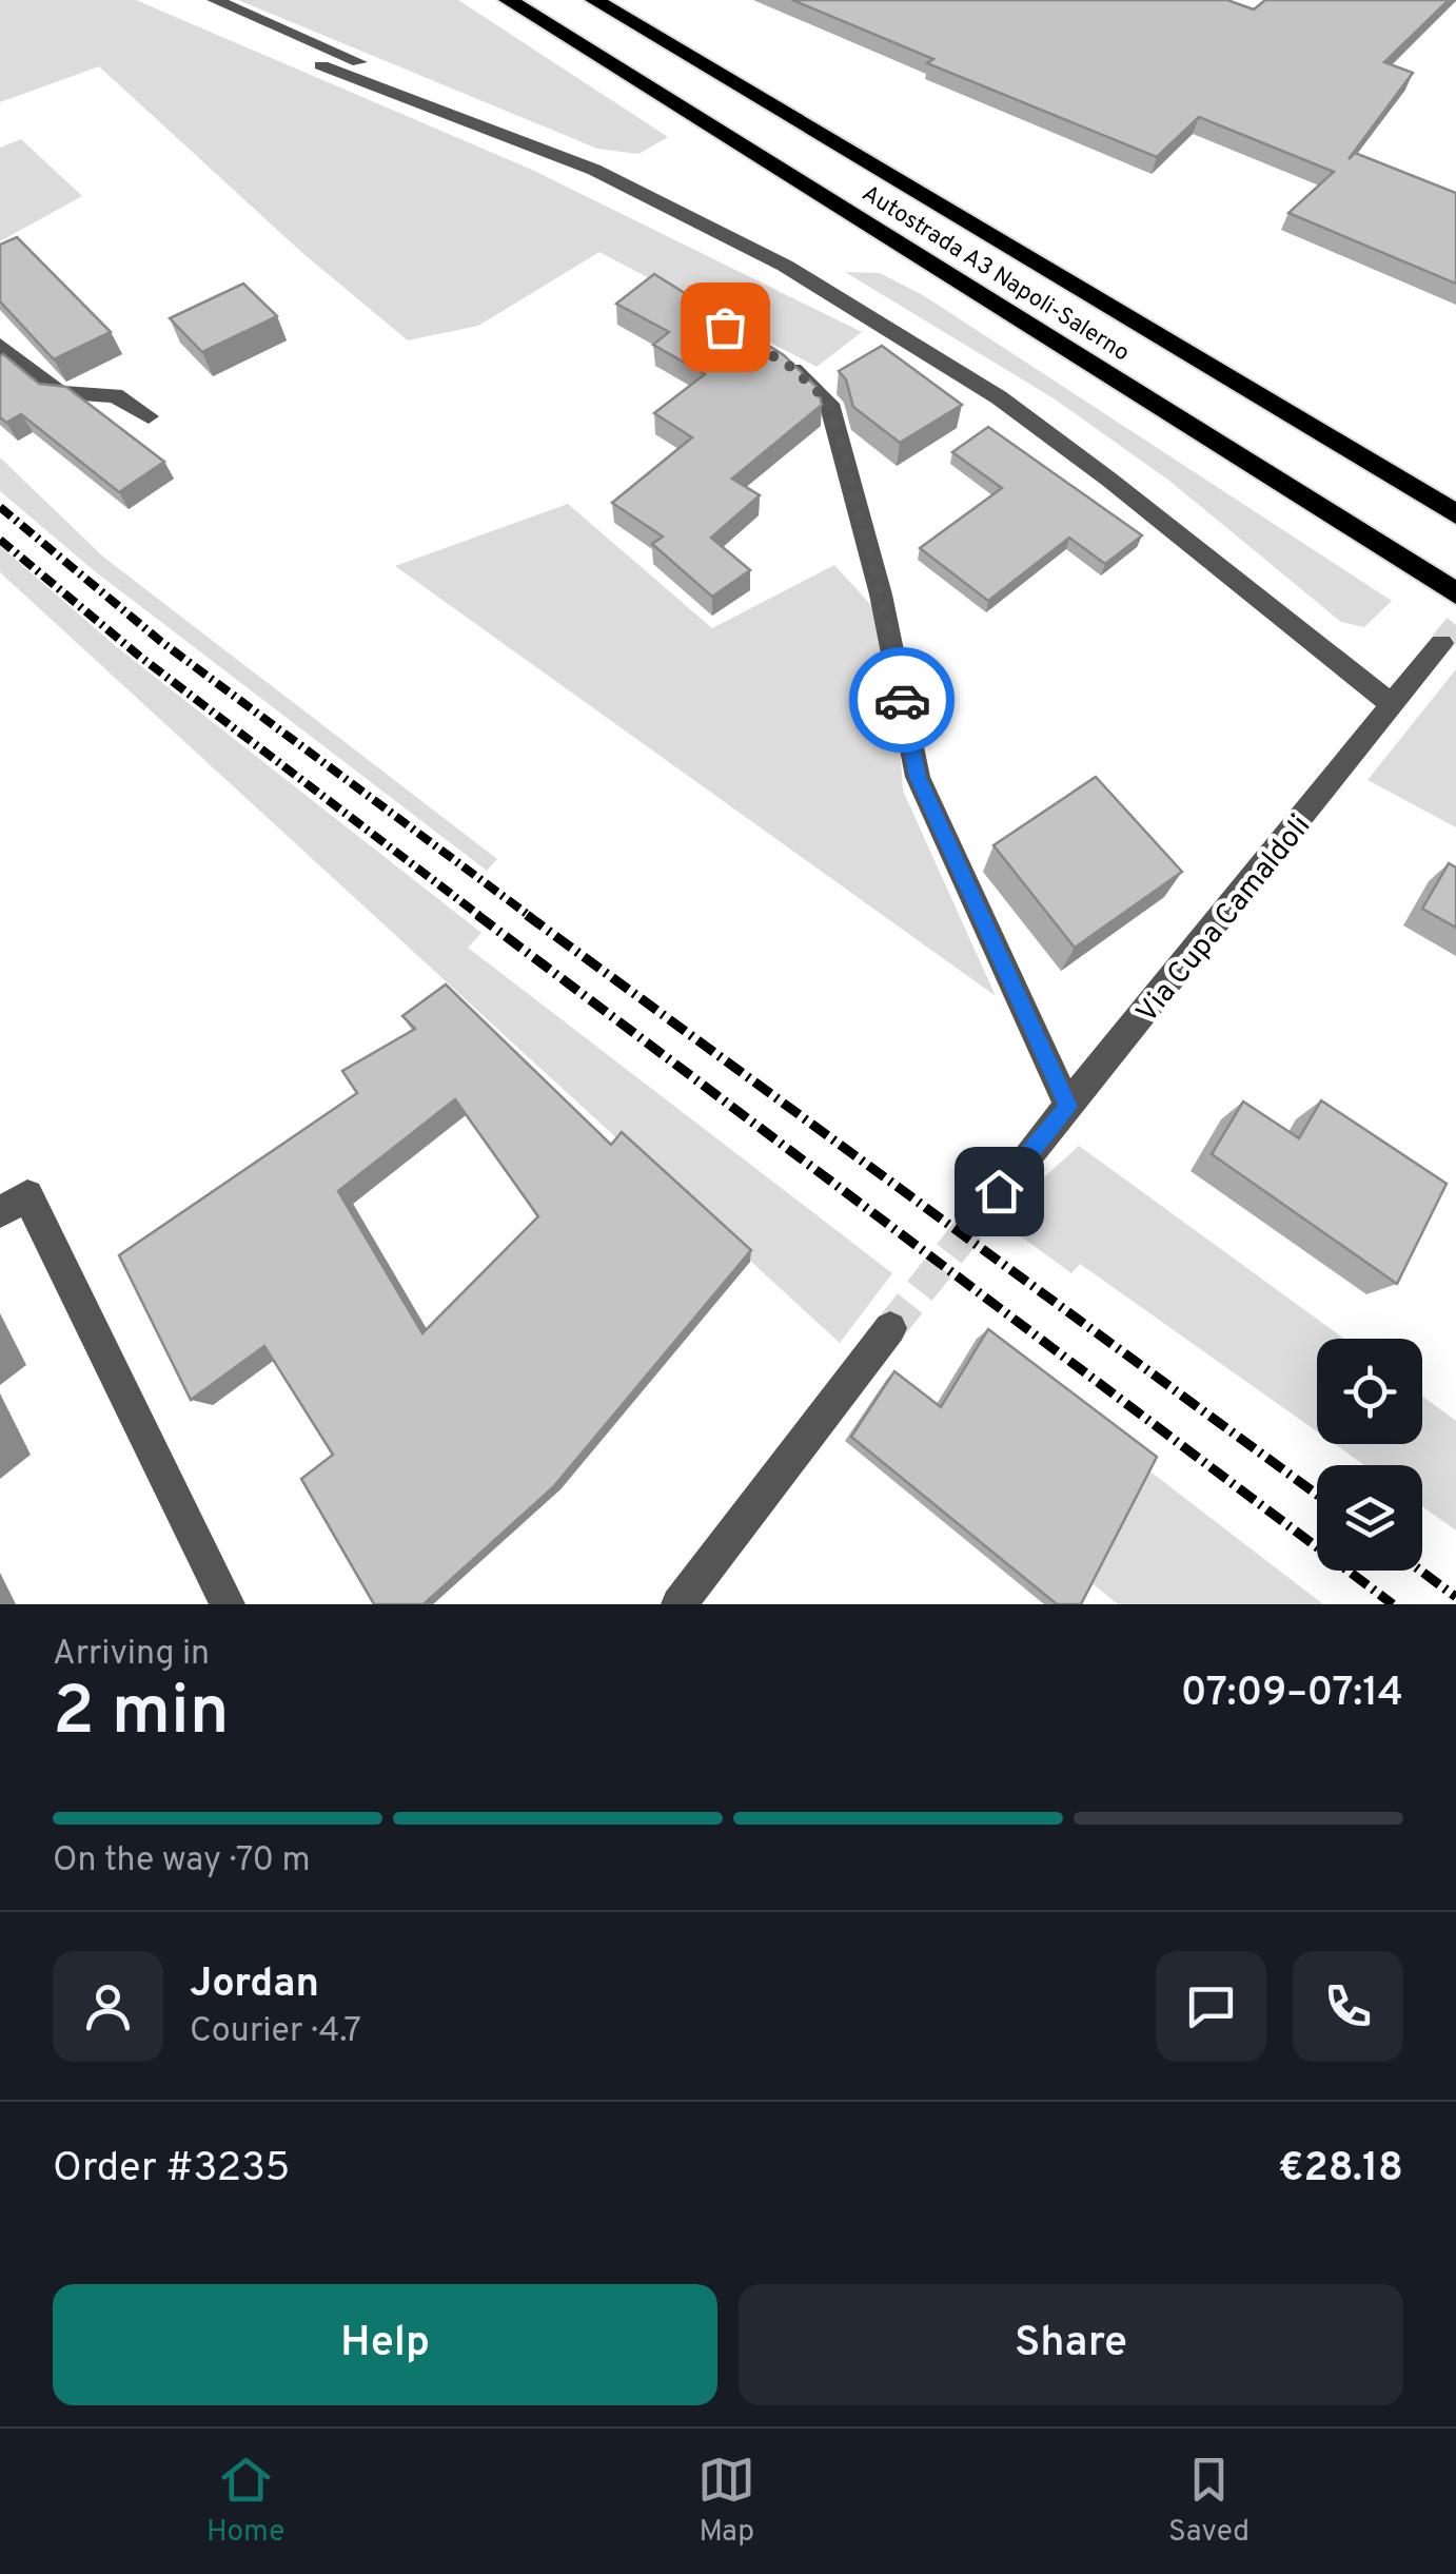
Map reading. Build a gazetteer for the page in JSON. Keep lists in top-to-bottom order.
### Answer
{
  "streets": {
    "highway": ["Autostrada A3 Napoli-Salerno"],
    "street": ["Via Cupa Camaldoli"]
  },
  "page": {
    "heading": ["2 min", "Arriving in", "07:09–07:14"],
    "panel": [
      "Jordan",
      "Courier · 4.7",
      "Order #3235",
      "€28.18"
    ],
    "bar": "On the way · 70 m",
    "buttons": ["Help", "Share"],
    "tabs": ["Home", "Map", "Saved"]
  }
}
